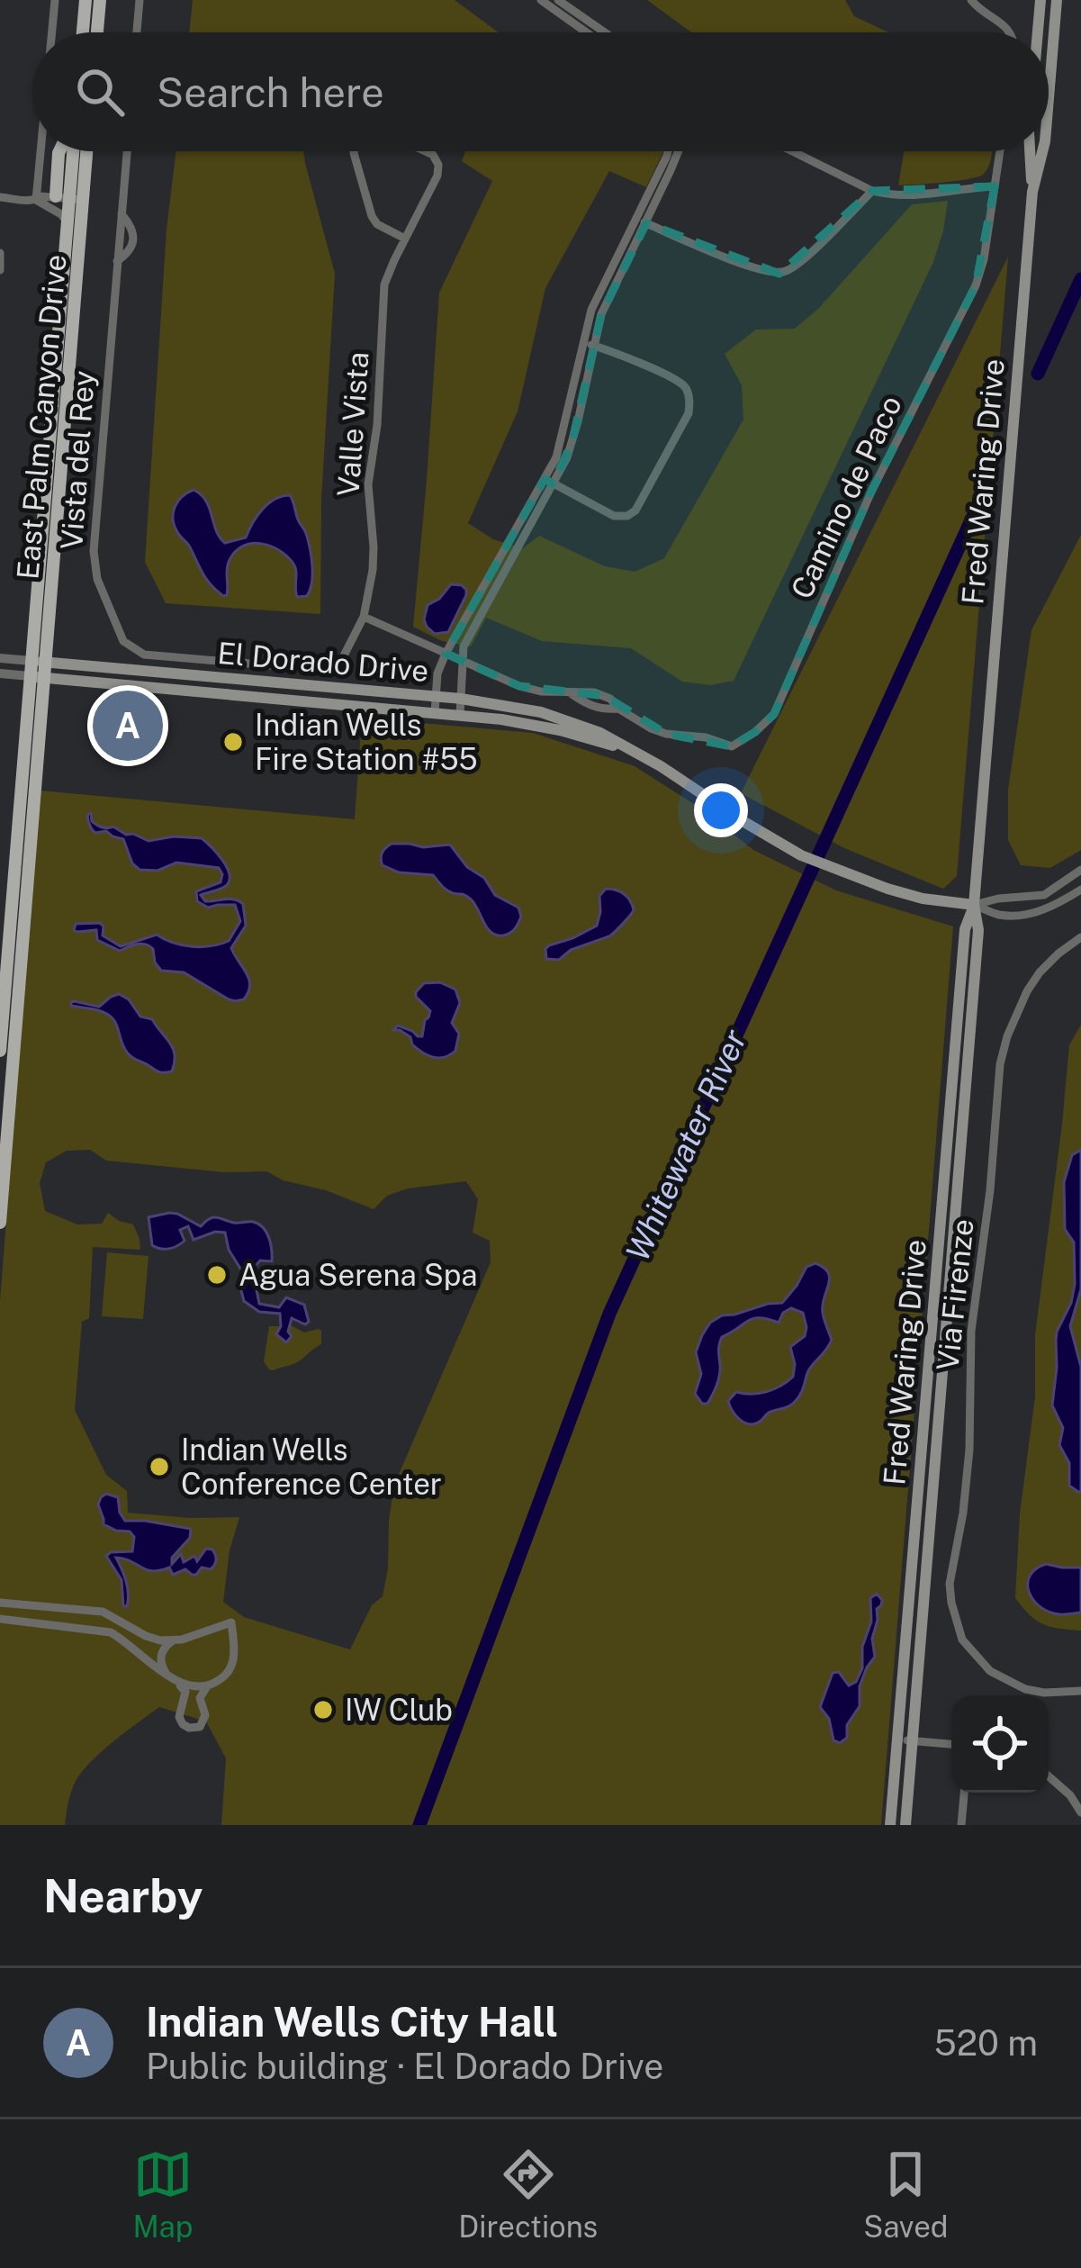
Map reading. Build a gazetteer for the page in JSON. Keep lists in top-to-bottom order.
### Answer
{
  "streets": {
    "main road": ["East Palm Canyon Drive", "Fred Waring Drive", "El Dorado Drive"],
    "street": [
      "Valle Vista",
      "Vista del Rey",
      "Camino de Paco",
      "Via Firenze"
    ]
  },
  "crossings": [
    ["East Palm Canyon Drive", "El Dorado Drive"],
    ["Valle Vista", "Vista del Rey"],
    ["Valle Vista", "Camino de Paco"],
    ["Vista del Rey", "Camino de Paco"],
    ["Fred Waring Drive", "El Dorado Drive"]
  ],
  "water": ["Whitewater River"],
  "places": [
    "Indian Wells Fire Station #55",
    "Agua Serena Spa",
    "Indian Wells Conference Center",
    "IW Club"
  ],
  "page": {
    "search": "Search here",
    "pins": "A",
    "heading": "Nearby",
    "list": [
      {
        "mark": "A",
        "name": "Indian Wells City Hall",
        "note": "Public building · El Dorado Drive",
        "value": "520 m"
      }
    ],
    "nav": ["Map", "Directions", "Saved"]
  }
}
